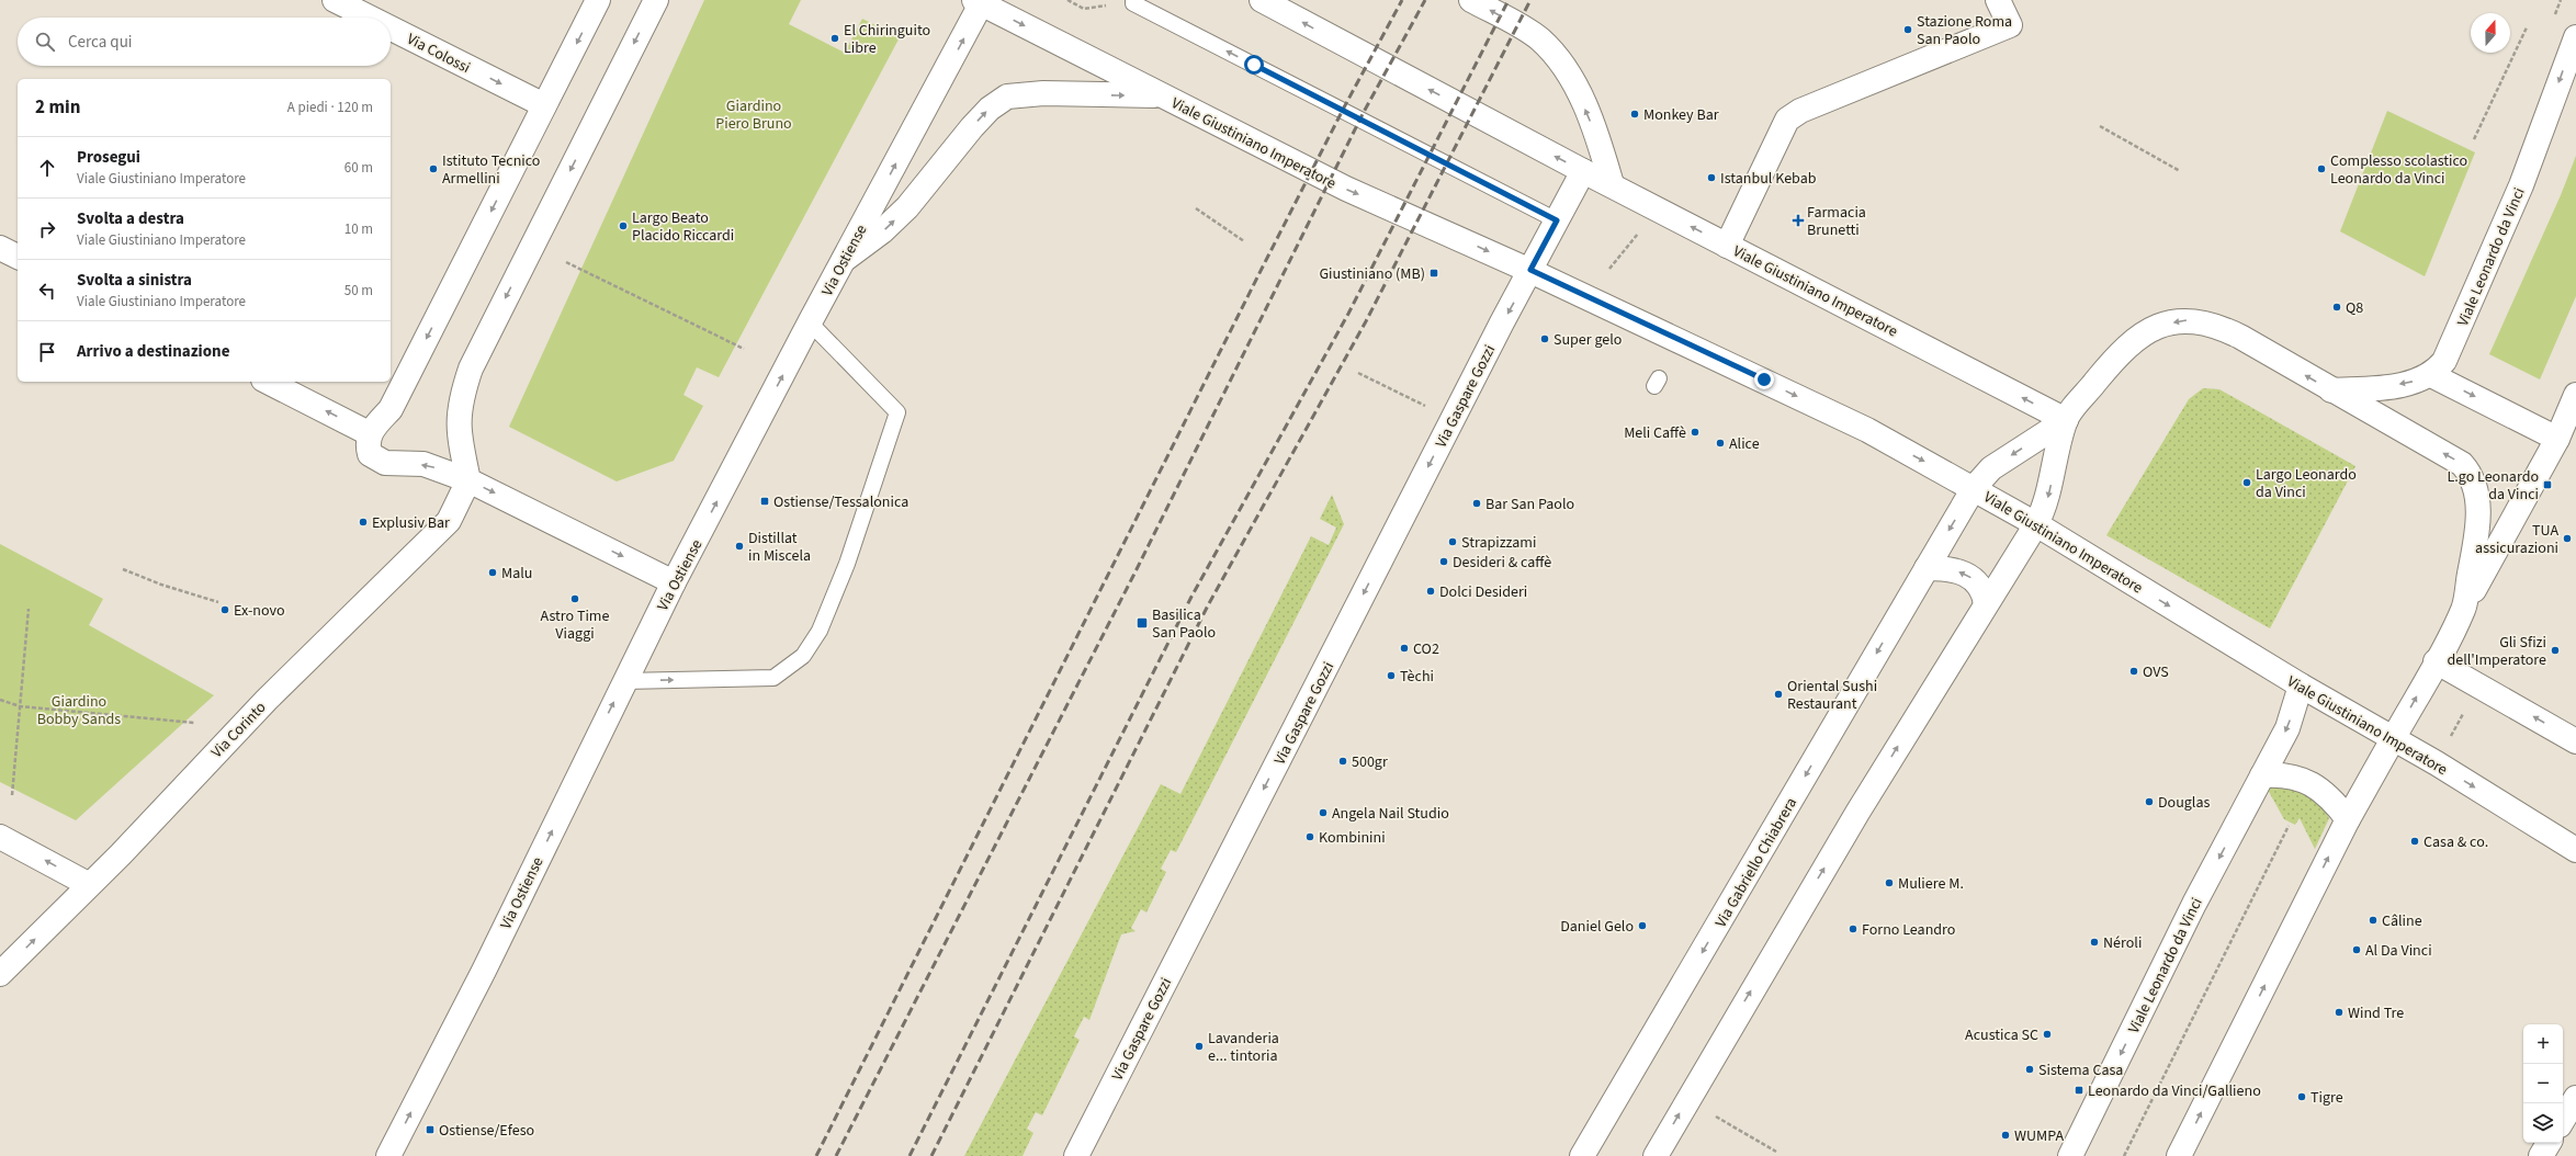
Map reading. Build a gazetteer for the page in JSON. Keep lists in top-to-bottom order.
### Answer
{
  "streets": {
    "street": [
      "Via Colossi",
      "Viale Giustiniano Imperatore",
      "Viale Leonardo da Vinci",
      "Via Ostiense",
      "Via Gaspare Gozzi",
      "Via Corinto",
      "Via Gabriello Chiabrera"
    ]
  },
  "crossings": [
    ["Viale Giustiniano Imperatore", "Viale Leonardo da Vinci"],
    ["Viale Giustiniano Imperatore", "Via Ostiense"],
    ["Viale Giustiniano Imperatore", "Via Gaspare Gozzi"],
    ["Viale Giustiniano Imperatore", "Via Gabriello Chiabrera"]
  ],
  "one_way": ["Via Colossi", "Via Ostiense", "Via Gaspare Gozzi"],
  "parks": ["Giardino Piero Bruno", "Giardino Bobby Sands"],
  "places": {
    "other": [
      "Stazione Roma San Paolo",
      "El Chiringuito Libre",
      "Monkey Bar",
      "Istituto Tecnico Armellini",
      "Complesso scolastico Leonardo da Vinci",
      "Istanbul Kebab",
      "Largo Beato Placido Riccardi",
      "Q8",
      "Super gelo",
      "Meli Caffè",
      "Alice",
      "Largo Leonardo da Vinci",
      "Bar San Paolo",
      "Explusiv Bar",
      "TUA assicurazioni",
      "Strapizzami",
      "Distillat in Miscela",
      "Desideri & caffè",
      "Malu",
      "Dolci Desideri",
      "Astro Time Viaggi",
      "Ex-novo",
      "CO2",
      "Gli Sfizi dell'Imperatore",
      "OVS",
      "Tèchi",
      "Oriental Sushi Restaurant",
      "500gr",
      "Douglas",
      "Angela Nail Studio",
      "Kombinini",
      "Casa & co.",
      "Muliere M.",
      "Câline",
      "Daniel Gelo",
      "Forno Leandro",
      "Néroli",
      "Al Da Vinci",
      "Wind Tre",
      "Acustica SC",
      "Lavanderia e... tintoria",
      "Sistema Casa",
      "Tigre",
      "WUMPA"
    ],
    "health": ["Farmacia Brunetti"],
    "transit": [
      "Giustiniano (MB)",
      "L.go Leonardo da Vinci",
      "Ostiense/Tessalonica",
      "Basilica San Paolo",
      "Leonardo da Vinci/Gallieno",
      "Ostiense/Efeso"
    ]
  },
  "north": "top",
  "page": {
    "search": "Cerca qui",
    "heading": ["2 min", "A piedi · 120 m"],
    "list": [
      ["Prosegui", "Viale Giustiniano Imperatore", "60 m"],
      ["Svolta a destra", "Viale Giustiniano Imperatore", "10 m"],
      ["Svolta a sinistra", "Viale Giustiniano Imperatore", "50 m"],
      "Arrivo a destinazione"
    ],
    "map_buttons": ["+", "−"]
  }
}
